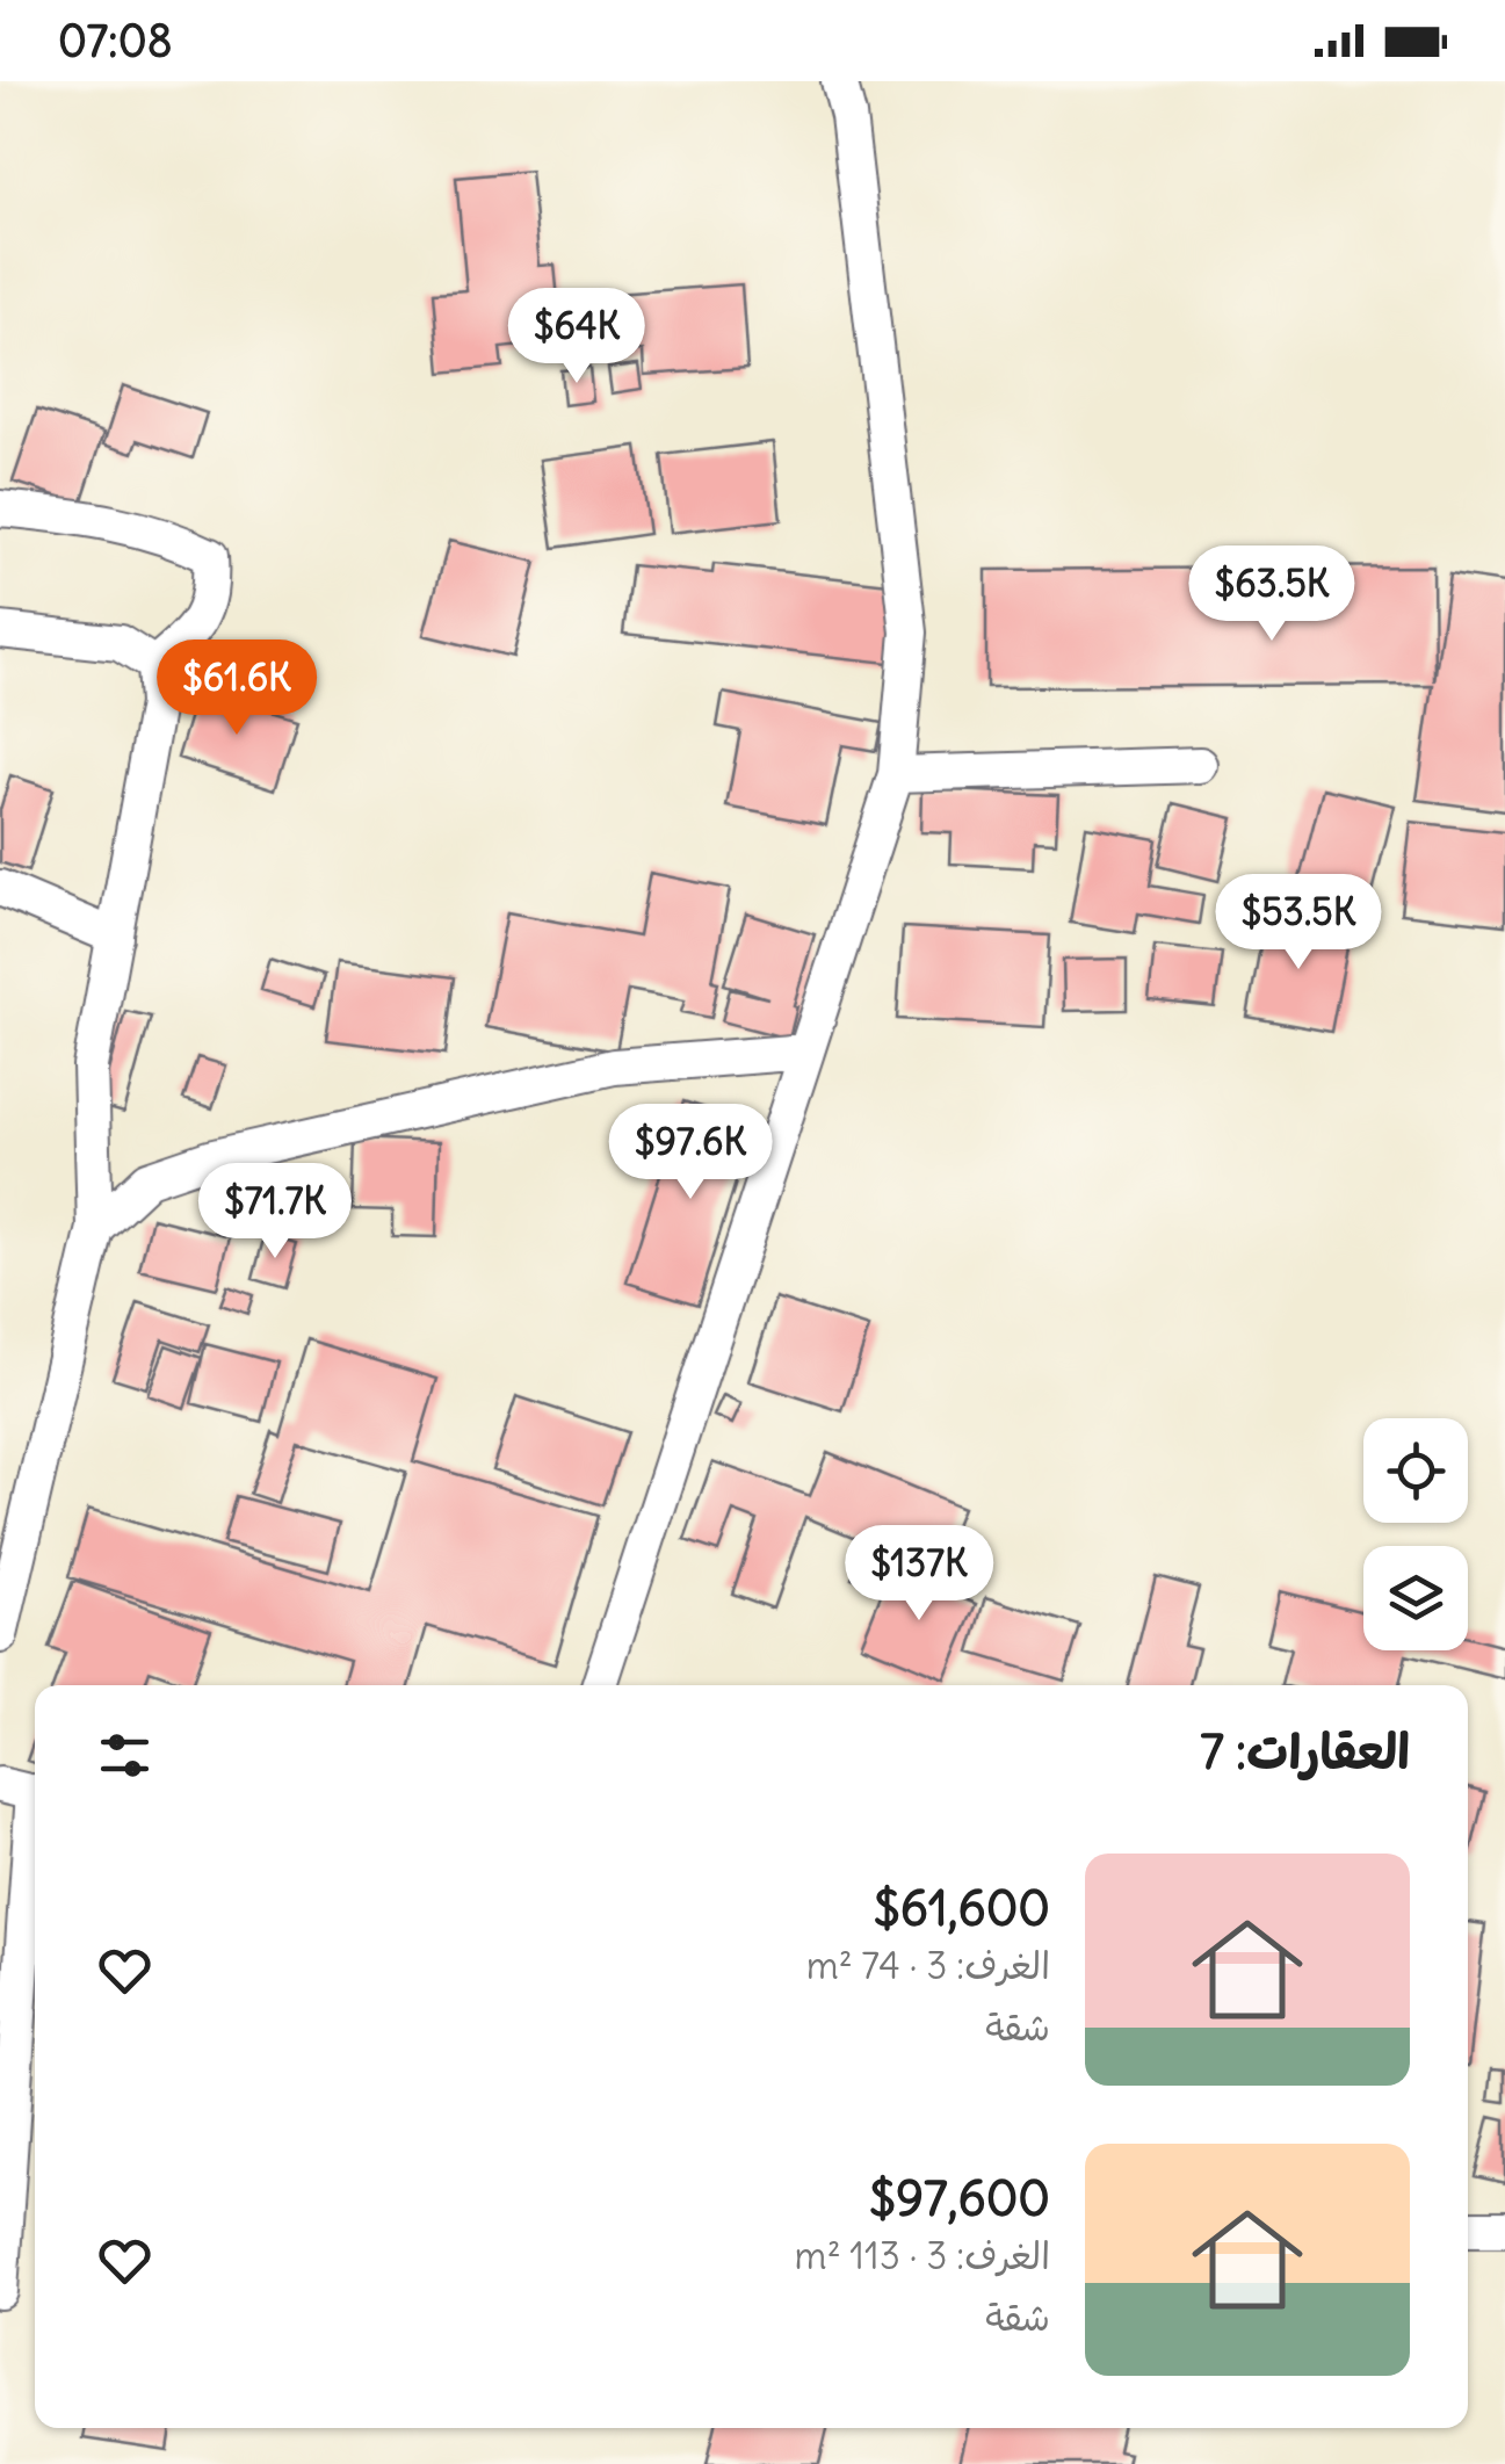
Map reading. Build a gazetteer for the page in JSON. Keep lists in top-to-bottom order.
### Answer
{
  "page": {
    "status": "07:08",
    "price": [
      "$64K",
      "$63.5K",
      "$61.6K",
      "$53.5K",
      "$97.6K",
      "$71.7K",
      "$137K"
    ],
    "heading": "العقارات: 7",
    "list": [
      {
        "name": "$61,600",
        "note": "الغرف: 3 · 74 m² · شقة"
      },
      {
        "name": "$97,600",
        "note": "الغرف: 3 · 113 m² · شقة"
      }
    ]
  }
}
